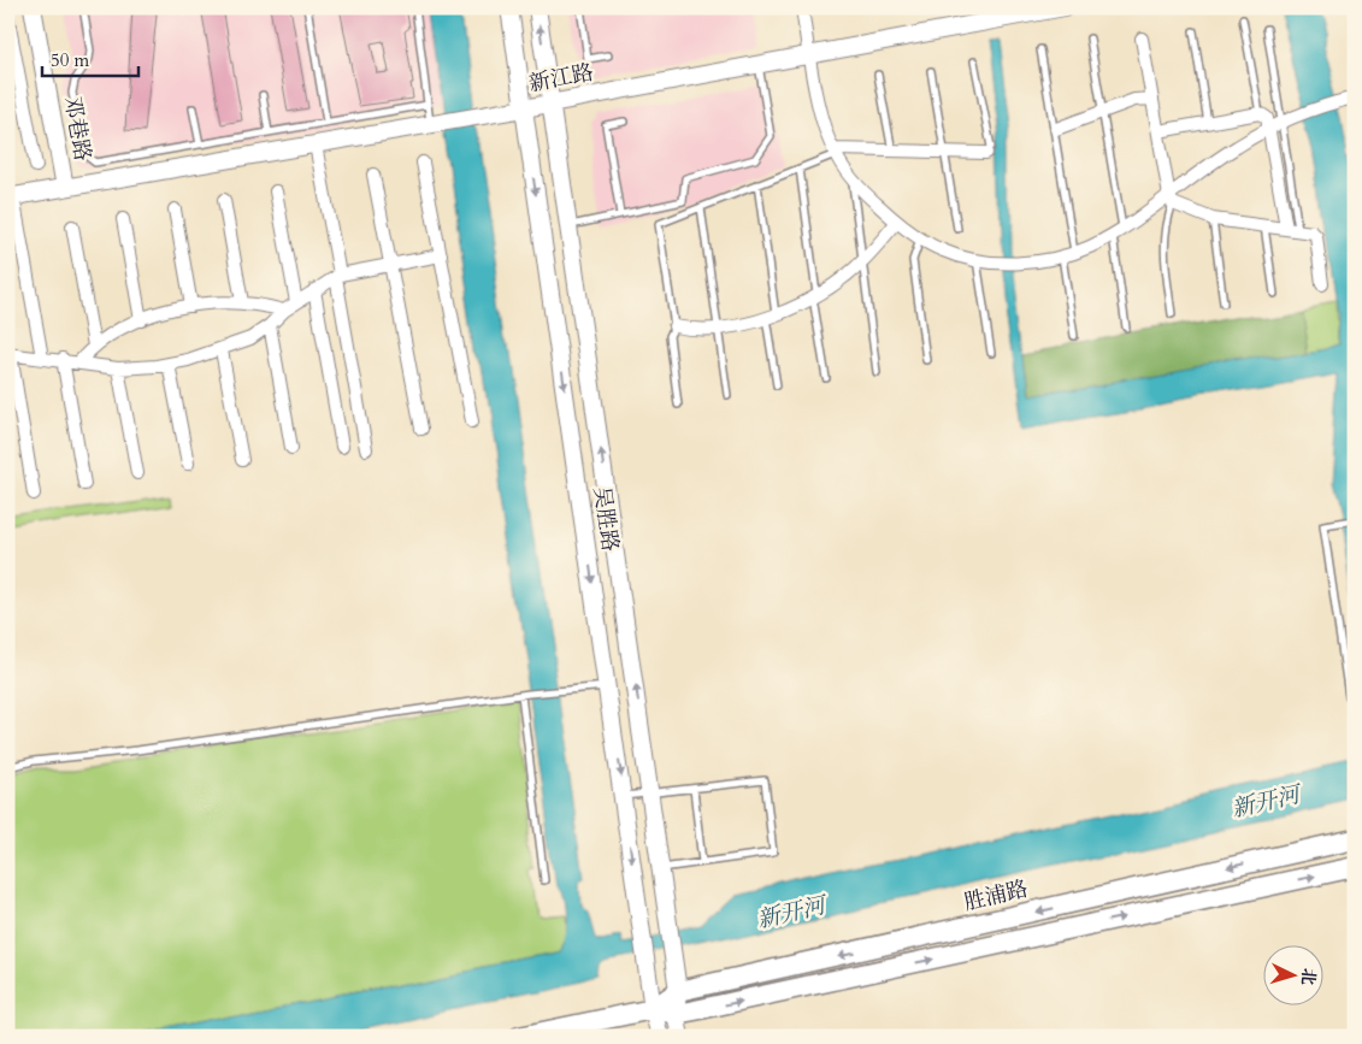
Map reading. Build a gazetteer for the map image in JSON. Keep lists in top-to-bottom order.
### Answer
{
  "streets": {
    "main road": [
      "新江路",
      "邓巷路",
      "吴胜路",
      "胜浦路"
    ]
  },
  "crossings": [
    ["新江路", "邓巷路"],
    ["新江路", "吴胜路"],
    ["吴胜路", "胜浦路"]
  ],
  "water": ["新开河"],
  "scale_bar": "50 m",
  "north": "right"
}
